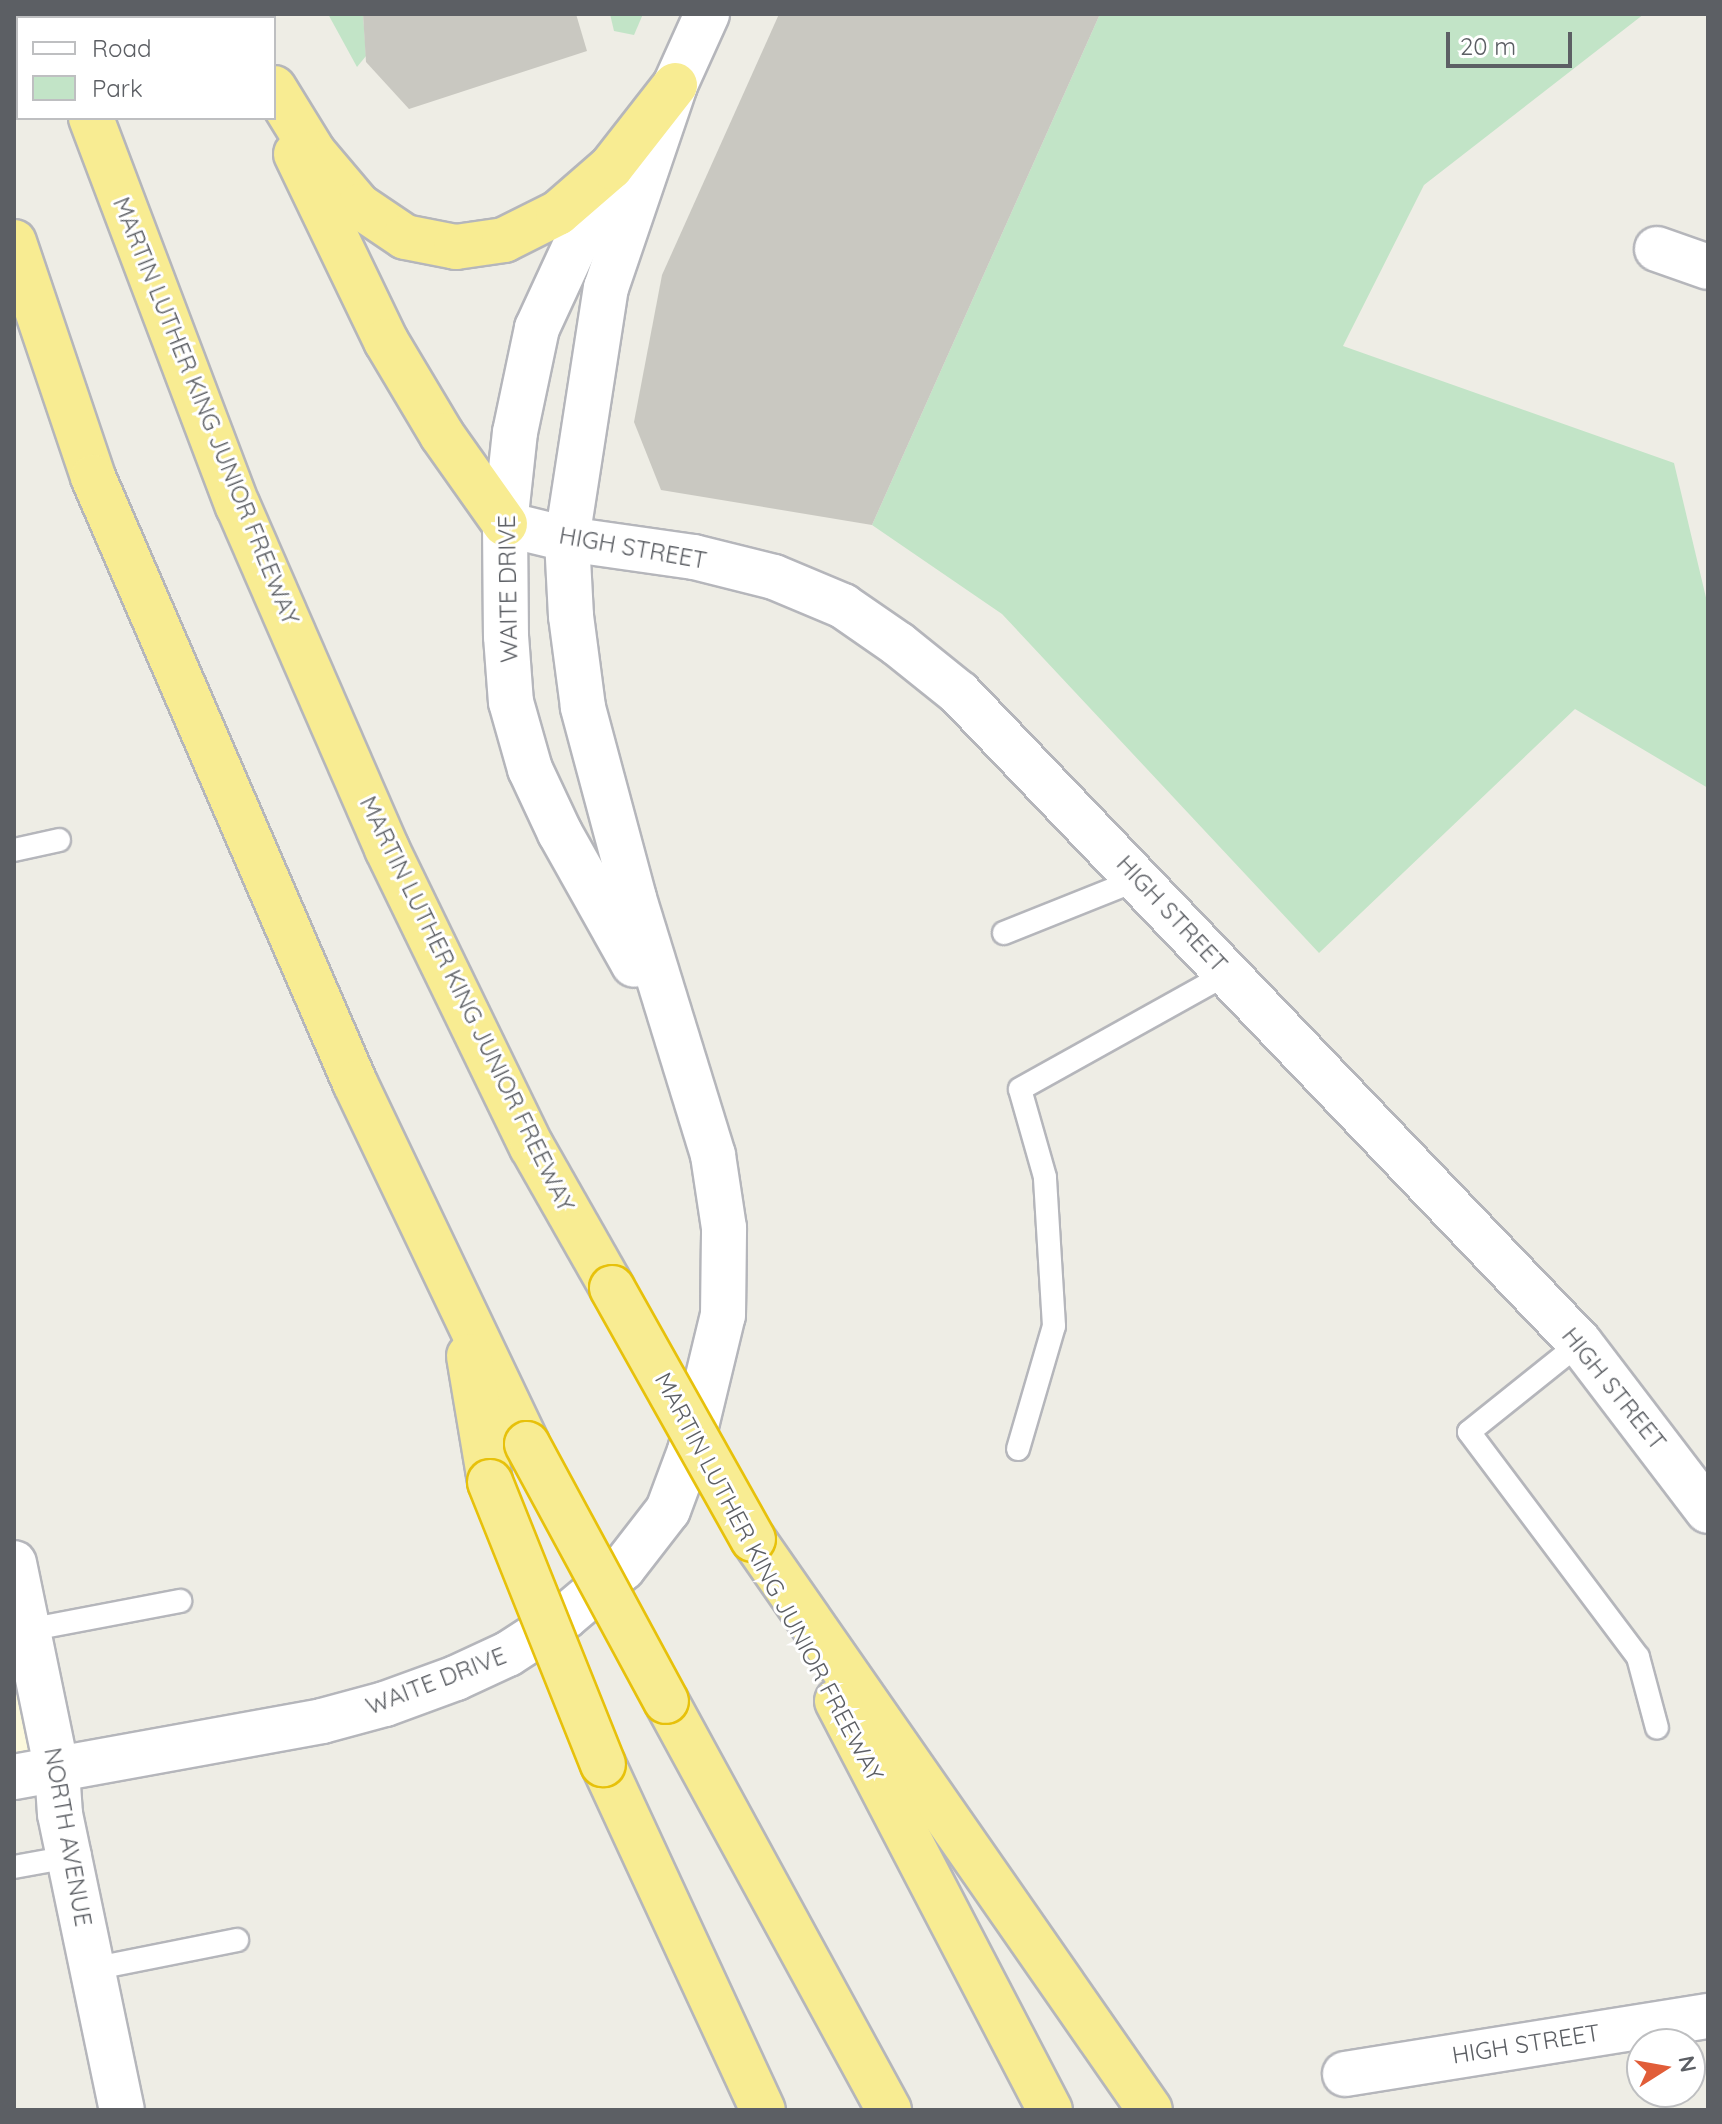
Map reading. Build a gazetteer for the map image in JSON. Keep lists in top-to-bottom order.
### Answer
{
  "streets": {
    "highway": ["MARTIN LUTHER KING JUNIOR FREEWAY"],
    "main road": ["HIGH STREET", "WAITE DRIVE", "NORTH AVENUE"]
  },
  "crossings": [
    ["HIGH STREET", "WAITE DRIVE"],
    ["WAITE DRIVE", "NORTH AVENUE"]
  ],
  "legend": ["Road", "Park"],
  "scale_bar": "20 m",
  "north": "right"
}
